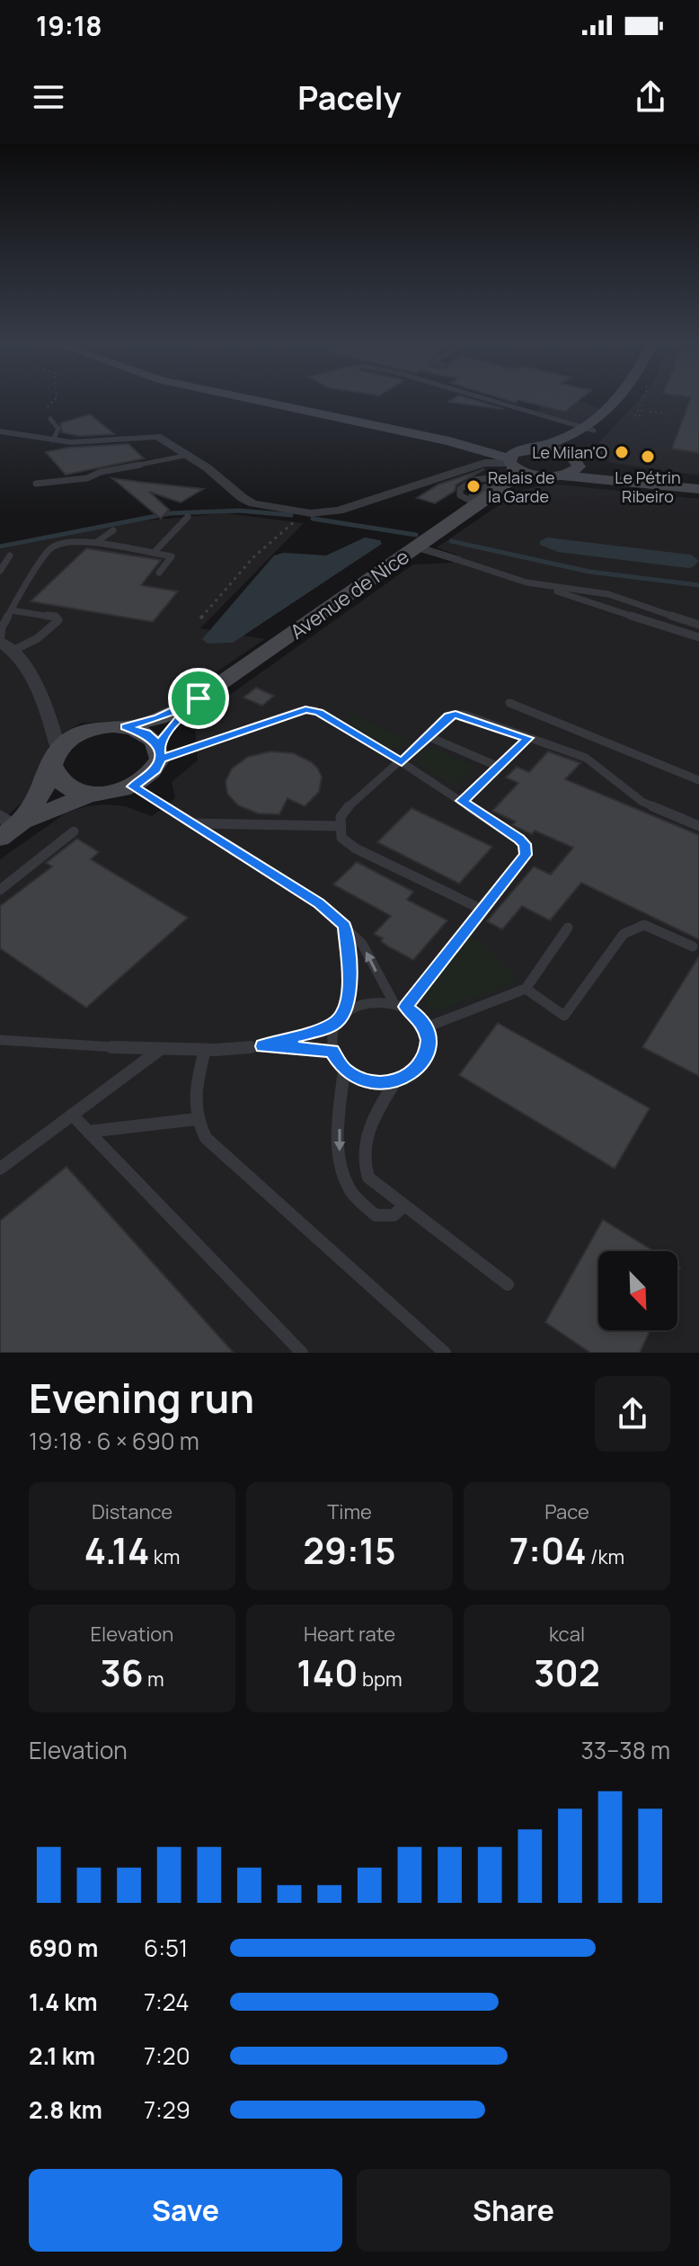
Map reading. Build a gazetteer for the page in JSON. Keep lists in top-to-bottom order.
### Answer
{
  "streets": {
    "main road": ["Avenue de Nice"]
  },
  "places": ["Le Milan'O", "Le Pétrin Ribeiro", "Relais de la Garde"],
  "north": "bottom right",
  "page": {
    "status": "19:18",
    "header": "Pacely",
    "heading": ["Evening run", "19:18 · 6 × 690 m"],
    "stats": [
      ["Distance", "4.14 km"],
      ["Time", "29:15"],
      ["Pace", "7:04 /km"],
      ["Elevation", "36 m"],
      ["Heart rate", "140 bpm"],
      ["kcal", "302"]
    ],
    "chart": ["Elevation", "33–38 m"],
    "list": [
      {
        "name": "690 m",
        "note": "6:51"
      },
      {
        "name": "1.4 km",
        "note": "7:24"
      },
      {
        "name": "2.1 km",
        "note": "7:20"
      },
      {
        "name": "2.8 km",
        "note": "7:29"
      }
    ],
    "buttons": ["Save", "Share"]
  }
}
